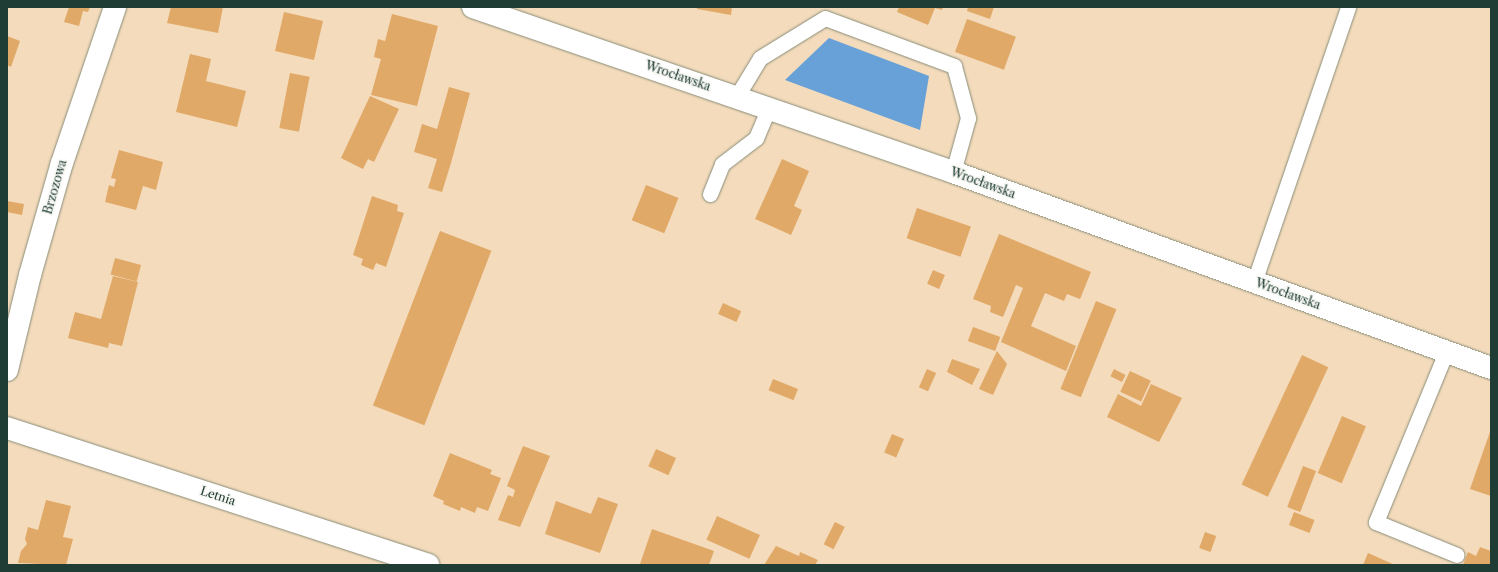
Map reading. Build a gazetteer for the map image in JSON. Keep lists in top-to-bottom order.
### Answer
{
  "streets": {
    "street": ["Wrocławska", "Brzozowa", "Letnia"]
  }
}
